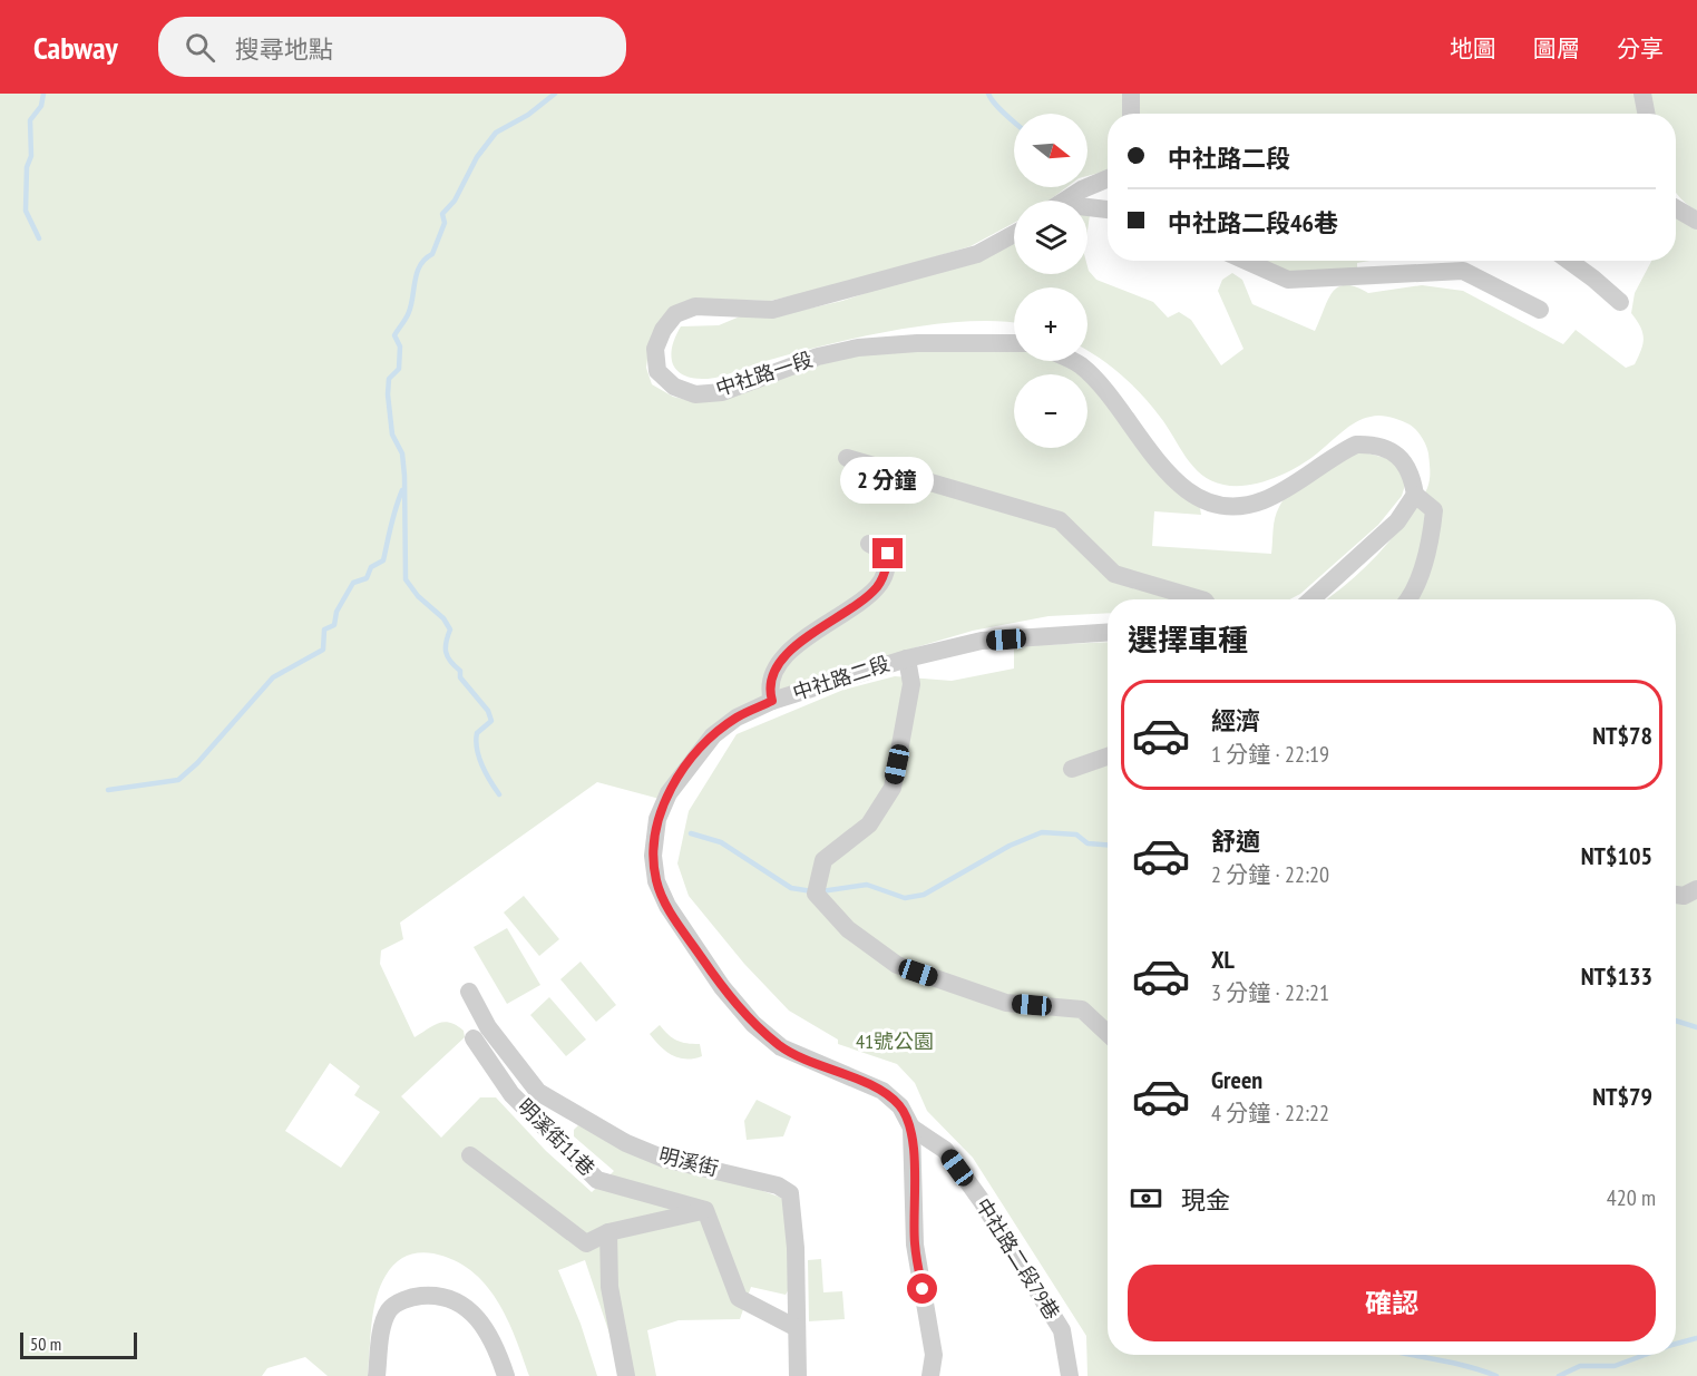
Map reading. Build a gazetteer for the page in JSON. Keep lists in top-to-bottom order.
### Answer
{
  "streets": {
    "street": [
      "中社路一段",
      "中社路二段",
      "明溪街11巷",
      "明溪街",
      "中社路二段79巷"
    ]
  },
  "crossings": [
    ["中社路二段", "中社路二段79巷"]
  ],
  "parks": ["41號公園"],
  "scale_bar": "50 m",
  "north": "right",
  "page": {
    "header": "Cabway",
    "search": "搜尋地點",
    "nav": ["地圖", "圖層", "分享"],
    "map_buttons": ["+", "−"],
    "banner": ["中社路二段", "中社路二段46巷"],
    "bubble": "2 分鐘",
    "heading": "選擇車種",
    "list": [
      {
        "name": "經濟",
        "note": "1 分鐘 · 22:19",
        "value": "NT$78"
      },
      {
        "name": "舒適",
        "note": "2 分鐘 · 22:20",
        "value": "NT$105"
      },
      {
        "name": "XL",
        "note": "3 分鐘 · 22:21",
        "value": "NT$133"
      },
      {
        "name": "Green",
        "note": "4 分鐘 · 22:22",
        "value": "NT$79"
      }
    ],
    "pay": ["現金", "420 m"],
    "buttons": "確認",
    "scale": "50 m"
  }
}
